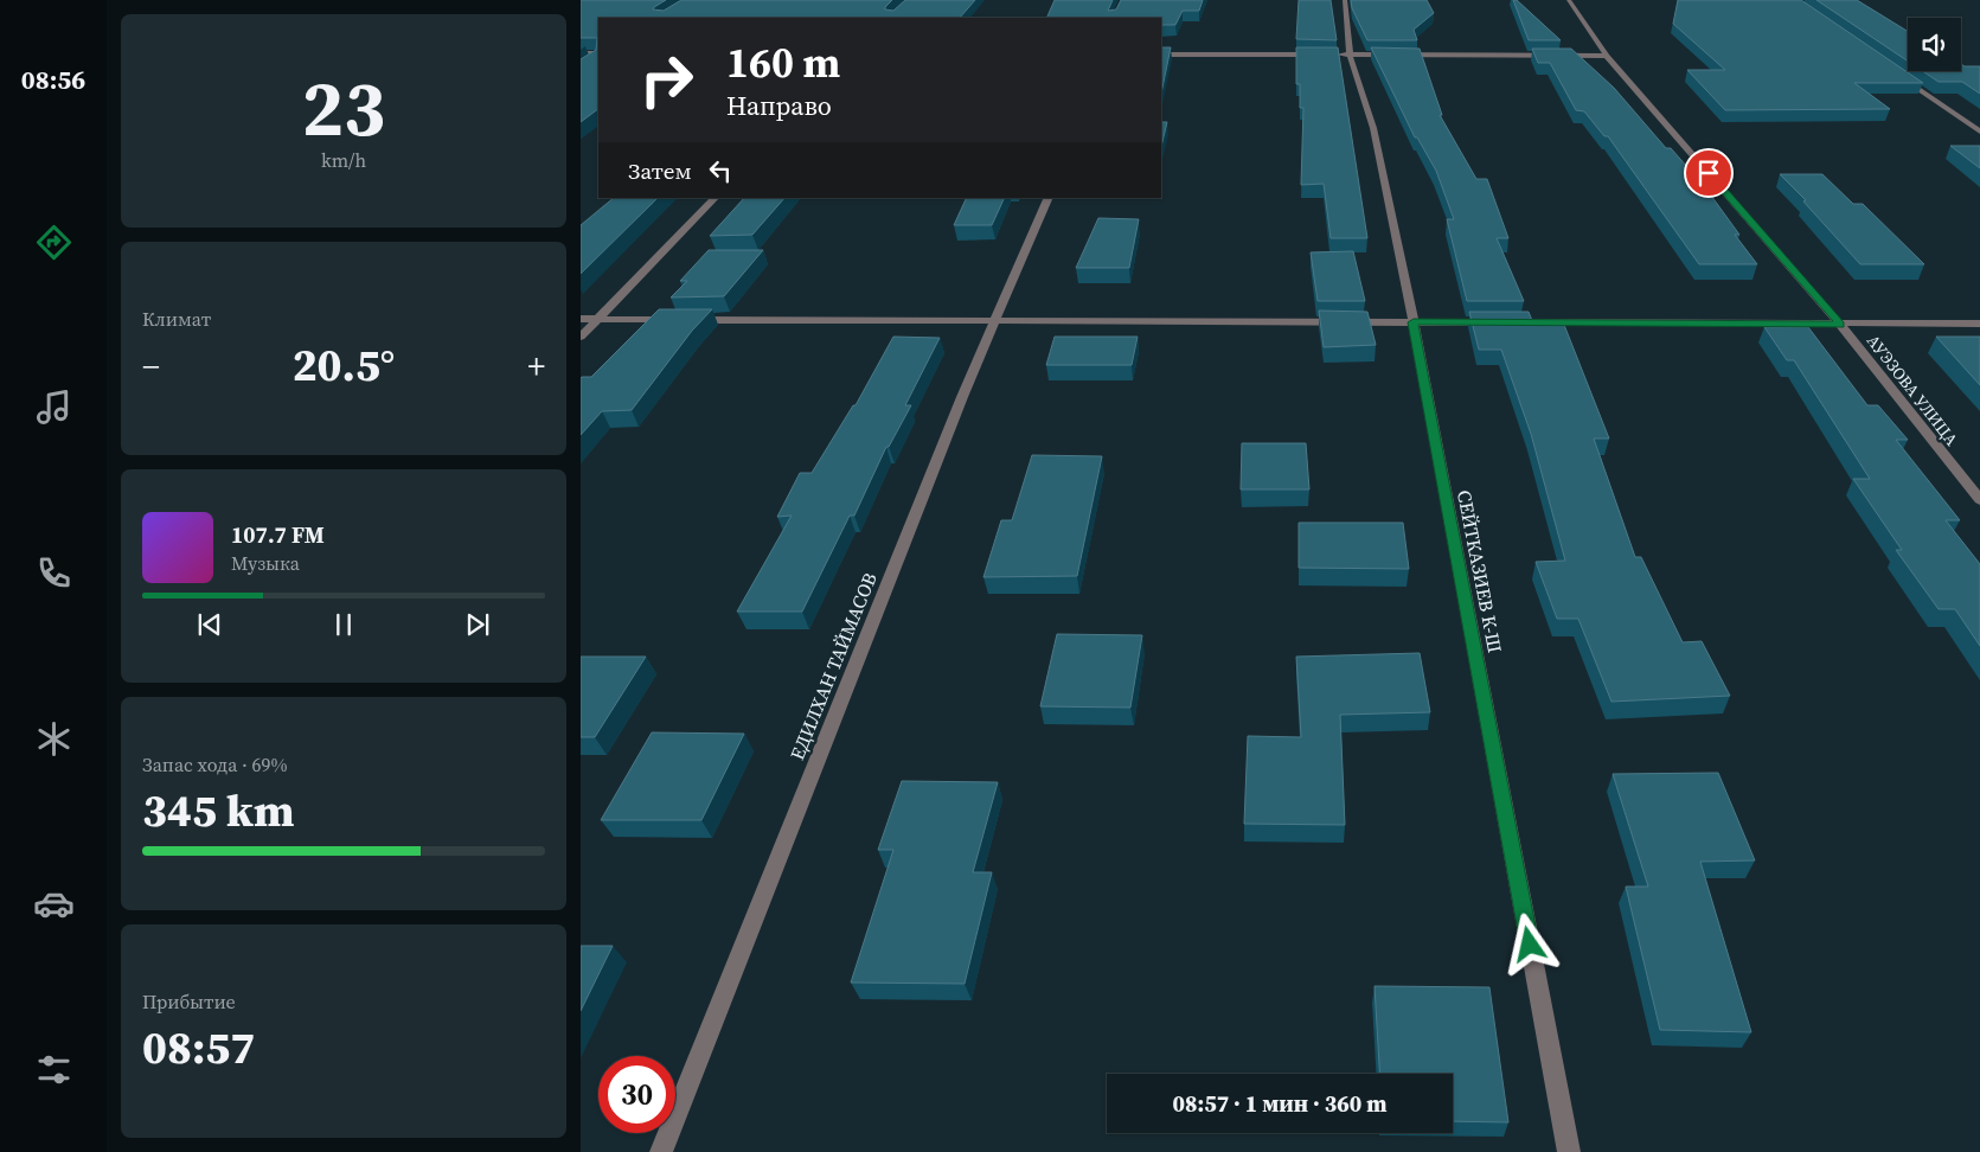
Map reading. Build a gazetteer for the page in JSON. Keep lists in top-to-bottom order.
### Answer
{
  "streets": {
    "street": ["АУЭЗОВА УЛИЦА", "СЕЙТКАЗИЕВ К-Ш", "ЕДИЛХАН ТАЙМАСОВ"]
  },
  "page": {
    "tabs": "08:56",
    "tile": [
      ["23", "km/h"],
      "Климат",
      ["Запас хода · 69%", "345 km"],
      ["Прибытие", "08:57"]
    ],
    "turn": ["160 m", "Направо"],
    "then": "Затем",
    "heat": ["−", "20.5°", "+"],
    "song": ["107.7 FM", "Музыка"],
    "limit": "30",
    "trip": "08:57 · 1 мин · 360 m"
  }
}
